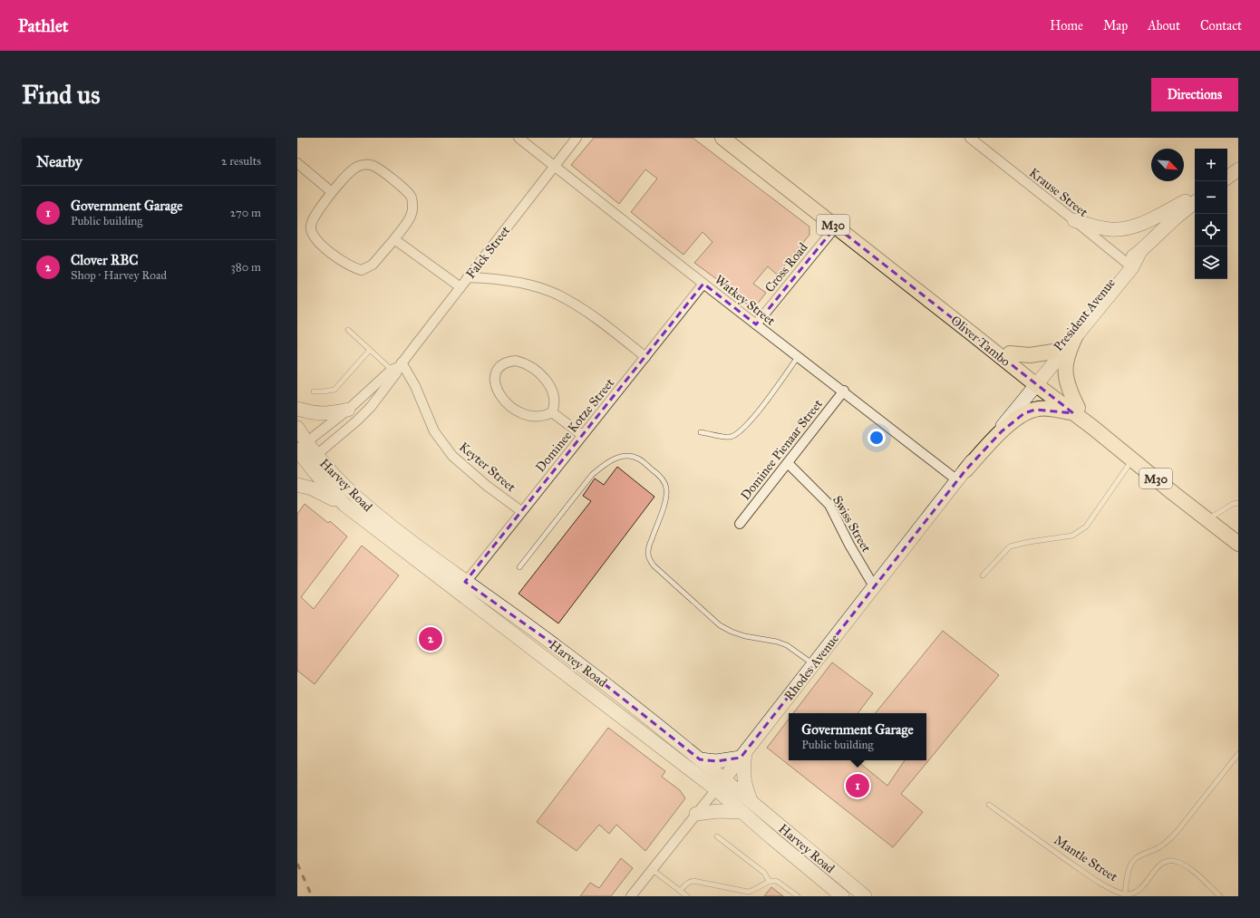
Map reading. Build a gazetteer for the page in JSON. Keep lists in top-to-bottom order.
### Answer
{
  "streets": {
    "main road": [
      "M30",
      "President Avenue",
      "Oliver Tambo",
      "Harvey Road",
      "Rhodes Avenue"
    ],
    "street": [
      "Krause Street",
      "Falck Street",
      "Cross Road",
      "Watkey Street",
      "Dominee Kotze Street",
      "Dominee Pienaar Street",
      "Keyter Street",
      "Swiss Street"
    ],
    "lane": ["Mantle Street"]
  },
  "crossings": [
    ["Krause Street", "President Avenue"],
    ["Falck Street", "Watkey Street"],
    ["Falck Street", "Keyter Street"],
    ["Falck Street", "Harvey Road"],
    ["Cross Road", "Watkey Street"],
    ["Cross Road", "Oliver Tambo"],
    ["Watkey Street", "Dominee Kotze Street"],
    ["Watkey Street", "Dominee Pienaar Street"],
    ["Watkey Street", "Rhodes Avenue"],
    ["President Avenue", "Oliver Tambo"],
    ["President Avenue", "Rhodes Avenue"],
    ["Oliver Tambo", "Rhodes Avenue"],
    ["Dominee Kotze Street", "Keyter Street"],
    ["Dominee Kotze Street", "Harvey Road"],
    ["Dominee Pienaar Street", "Swiss Street"],
    ["Harvey Road", "Rhodes Avenue"],
    ["Swiss Street", "Rhodes Avenue"]
  ],
  "north": "bottom right",
  "page": {
    "header": "Pathlet",
    "nav": [
      "Home",
      "Map",
      "About",
      "Contact"
    ],
    "buttons": "Directions",
    "title": "Find us",
    "heading": ["Nearby", "2 results"],
    "map_buttons": ["+", "−"],
    "list": [
      {
        "mark": "1",
        "name": "Government Garage",
        "note": "Public building",
        "value": "270 m"
      },
      {
        "mark": "2",
        "name": "Clover RBC",
        "note": "Shop · Harvey Road",
        "value": "380 m"
      }
    ],
    "pins": ["2", "1"],
    "popup": ["Government Garage", "Public building"]
  }
}
